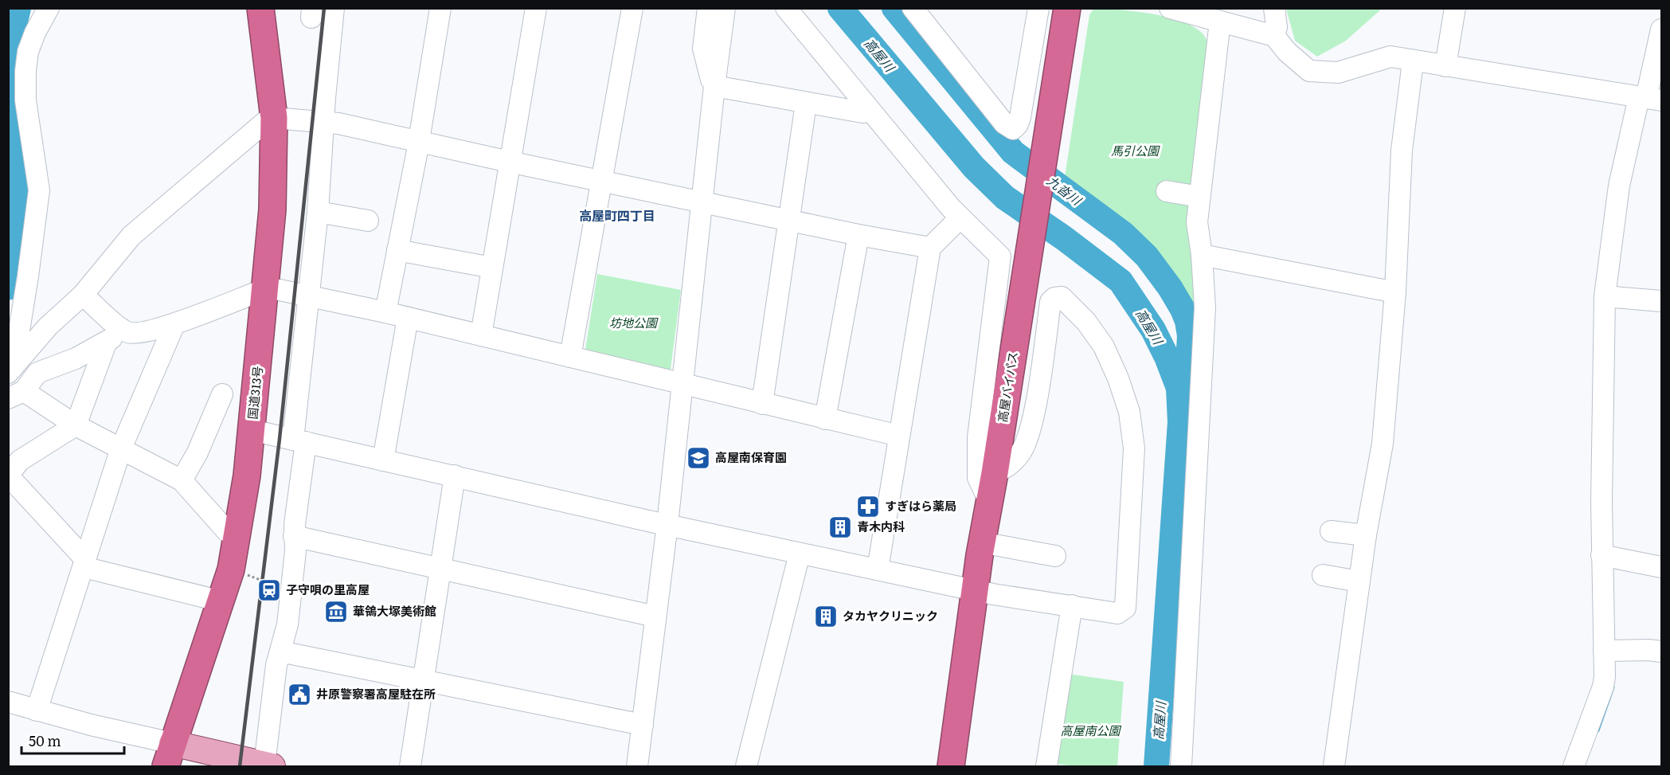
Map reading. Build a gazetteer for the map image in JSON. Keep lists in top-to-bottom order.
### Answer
{
  "streets": {
    "highway": ["高屋バイパス", "国道313号"]
  },
  "districts": ["高屋町四丁目"],
  "water": ["高屋川", "九沓川"],
  "parks": ["馬引公園", "坊地公園", "高屋南公園"],
  "places": {
    "school or university": ["高屋南保育園"],
    "pharmacy": ["すぎはら薬局"],
    "building": ["青木内科", "タカヤクリニック"],
    "station": ["子守唄の里高屋"],
    "museum": ["華鴒大塚美術館"],
    "public building": ["井原警察署高屋駐在所"]
  },
  "scale_bar": "50 m"
}
